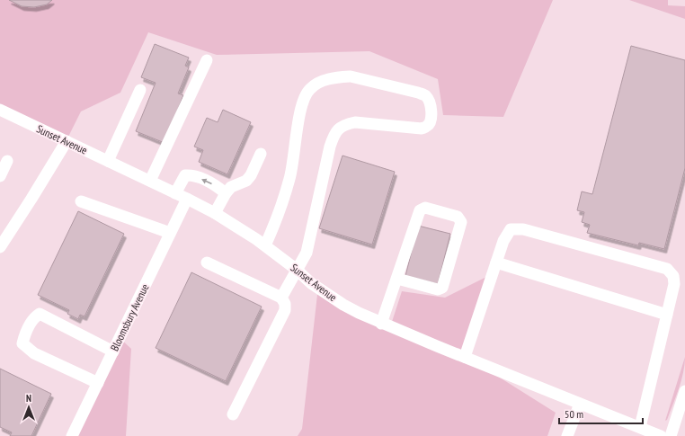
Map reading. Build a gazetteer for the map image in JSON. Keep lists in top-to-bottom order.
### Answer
{
  "streets": {
    "street": ["Sunset Avenue", "Bloomsbury Avenue"]
  },
  "crossings": [
    ["Sunset Avenue", "Bloomsbury Avenue"]
  ],
  "scale_bar": "50 m",
  "north": "top"
}
